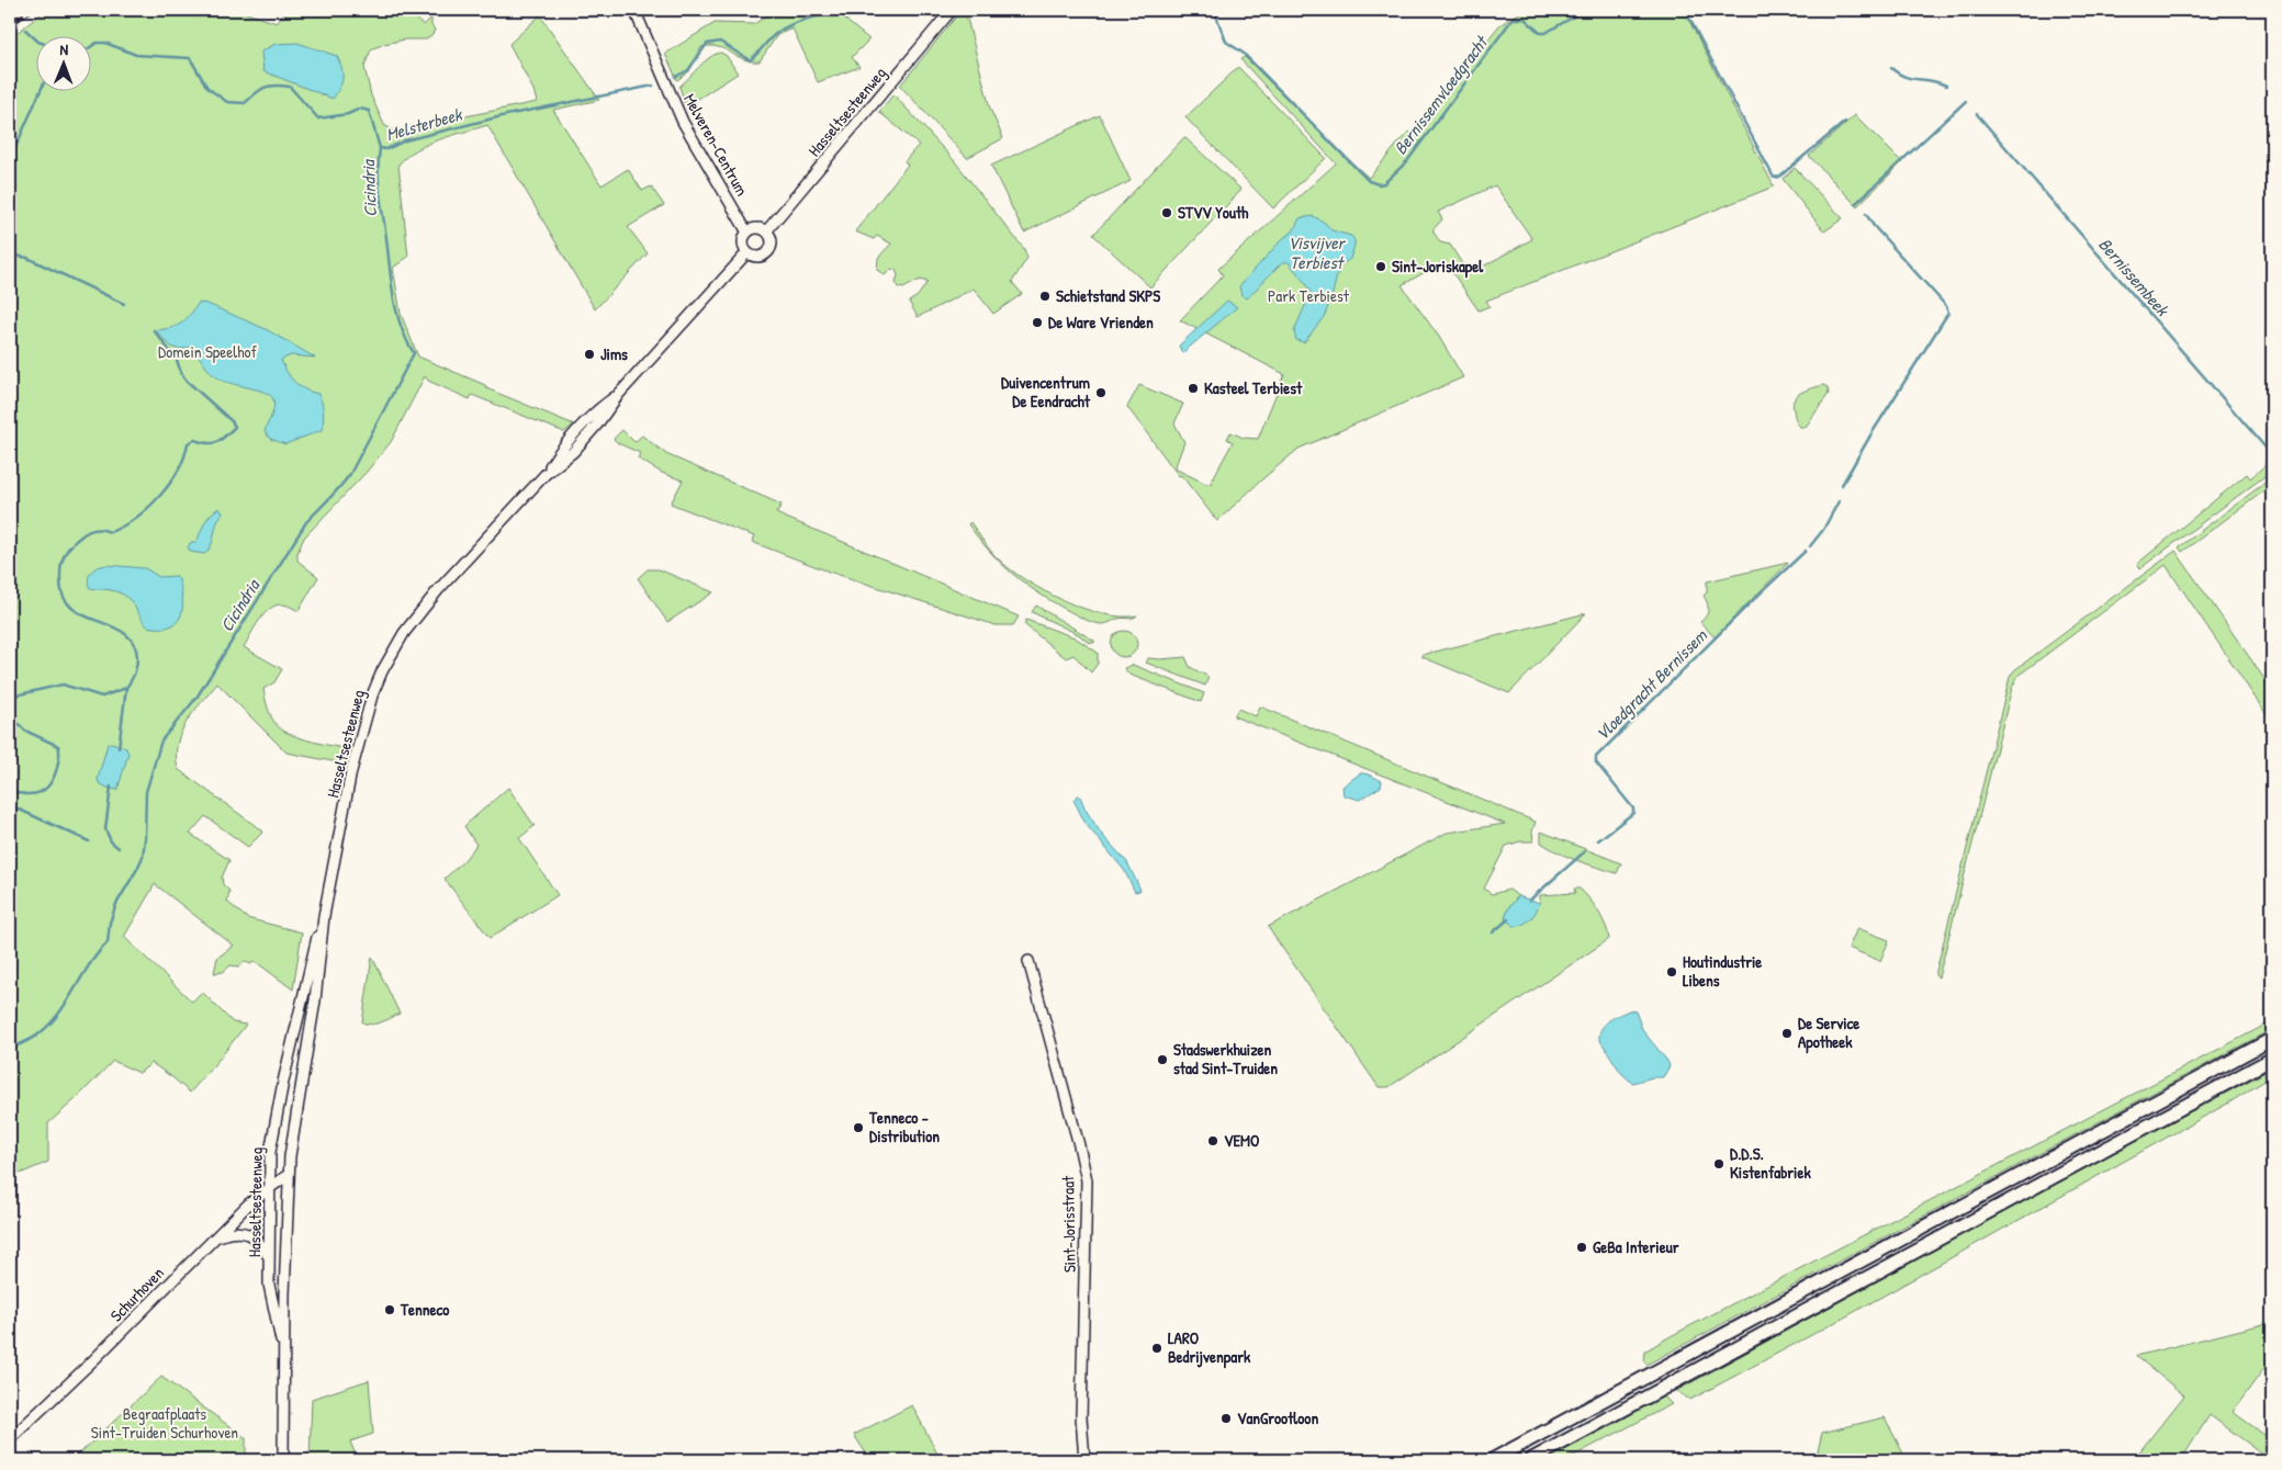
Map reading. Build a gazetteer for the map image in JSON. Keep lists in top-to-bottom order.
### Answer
{
  "streets": {
    "main road": [
      "Hasseltsesteenweg",
      "Melveren-Centrum",
      "Sint-Jorisstraat",
      "Schurhoven"
    ]
  },
  "crossings": [
    ["Hasseltsesteenweg", "Melveren-Centrum"],
    ["Hasseltsesteenweg", "Schurhoven"]
  ],
  "water": [
    "Bernissemvloedgracht",
    "Melsterbeek",
    "Cicindria",
    "Visvijver Terbiest",
    "Bernissembeek",
    "Vloedgracht Bernissem"
  ],
  "parks": ["Park Terbiest", "Domein Speelhof", "Begraafplaats Sint-Truiden Schurhoven"],
  "places": [
    "STVV Youth",
    "Sint-Joriskapel",
    "Schietstand SKPS",
    "De Ware Vrienden",
    "Jims",
    "Kasteel Terbiest",
    "Duivencentrum De Eendracht",
    "Houtindustrie Libens",
    "De Service Apotheek",
    "Stadswerkhuizen stad Sint-Truiden",
    "Tenneco - Distribution",
    "VEMO",
    "D.D.S. Kistenfabriek",
    "GeBa Interieur",
    "Tenneco",
    "LARO Bedrijvenpark",
    "VanGrootloon"
  ],
  "north": "top"
}
